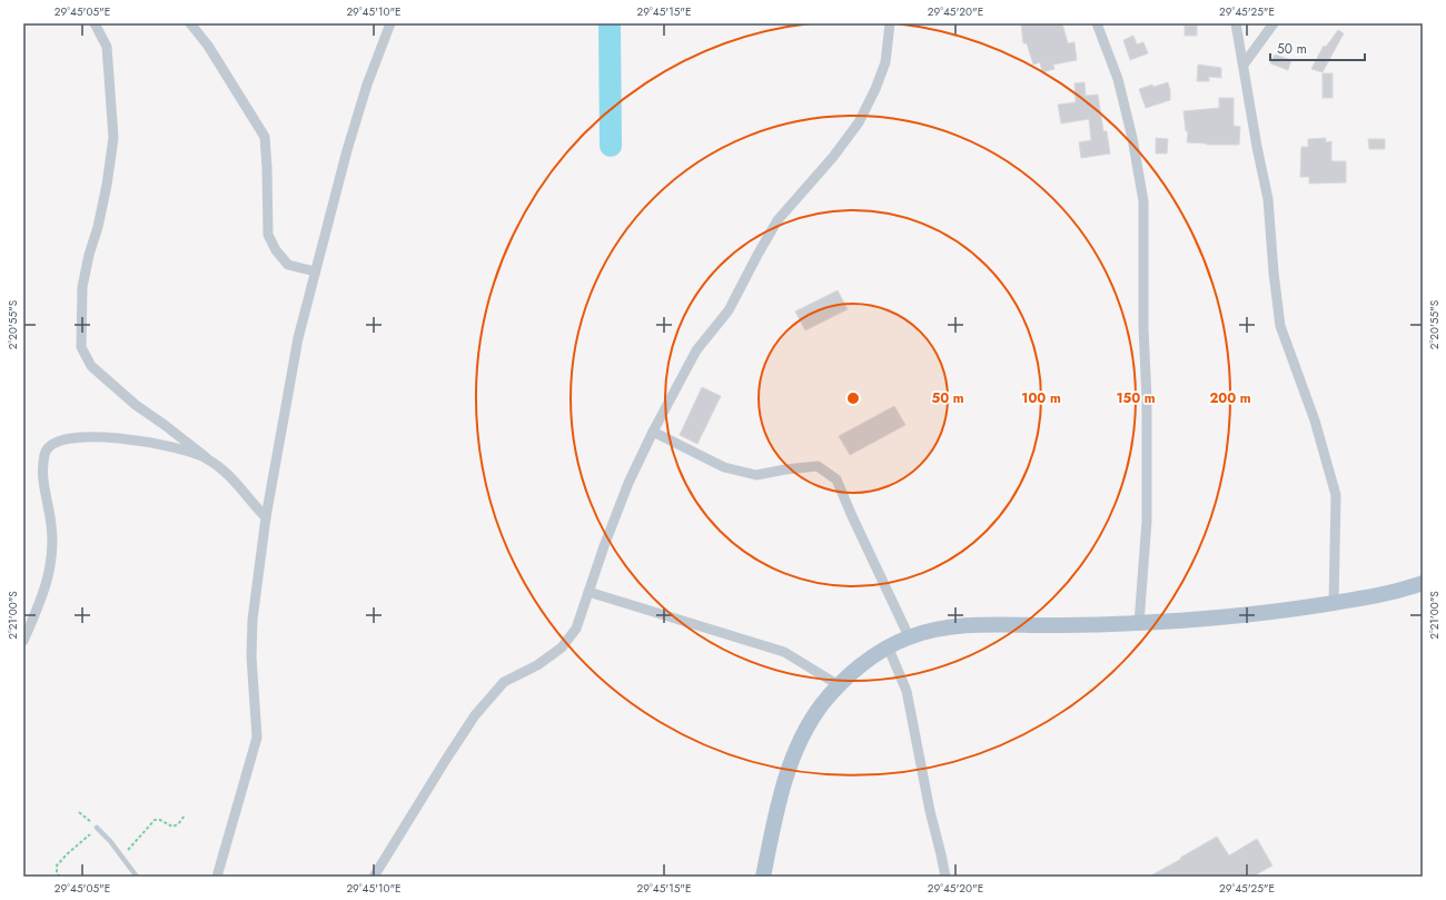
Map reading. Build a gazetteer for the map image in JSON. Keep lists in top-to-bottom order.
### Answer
{
  "scale_bar": "50 m",
  "coordinates": [
    "29°45'05\"E",
    "29°45'10\"E",
    "29°45'15\"E",
    "29°45'20\"E",
    "29°45'25\"E",
    "2°20'55\"S",
    "2°21'00\"S"
  ],
  "rings": [
    "50 m",
    "100 m",
    "150 m",
    "200 m"
  ]
}
